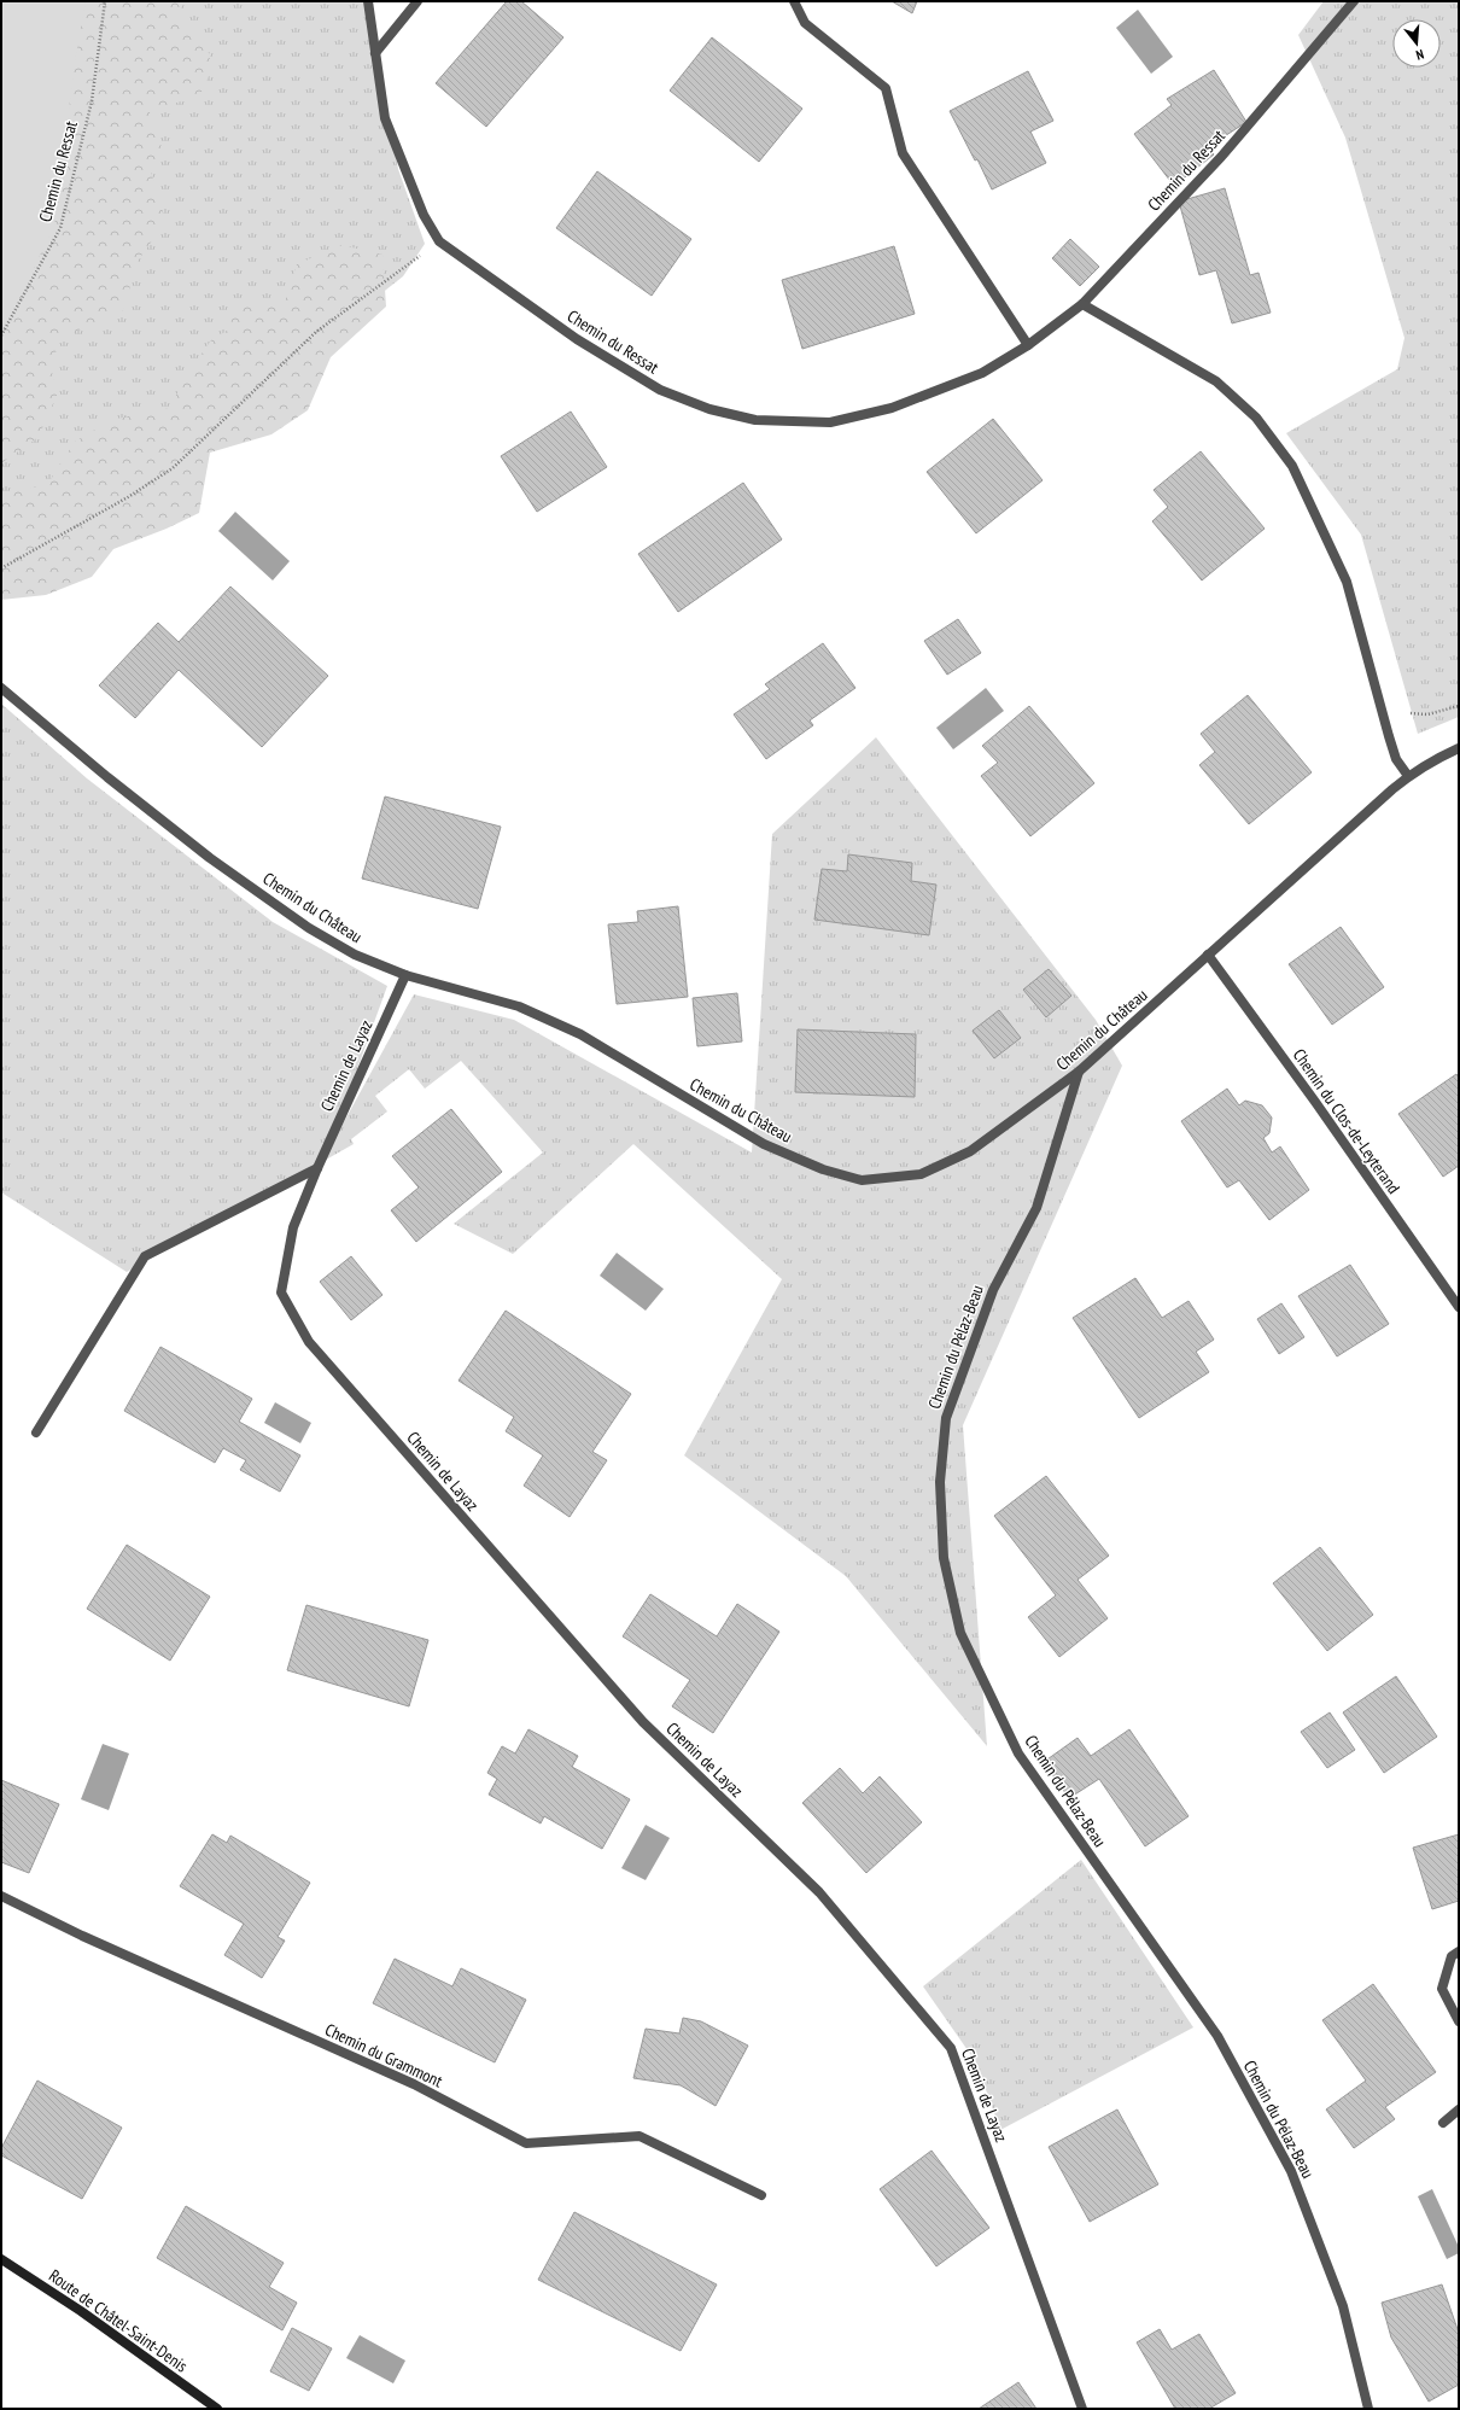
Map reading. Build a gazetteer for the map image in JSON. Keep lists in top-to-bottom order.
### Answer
{
  "streets": {
    "street": [
      "Chemin du Ressat",
      "Chemin du Château",
      "Chemin de Layaz",
      "Chemin du Clos-de-Leyterand",
      "Chemin du Pélaz-Beau",
      "Chemin du Grammont",
      "Route de Châtel-Saint-Denis"
    ]
  },
  "crossings": [
    ["Chemin du Château", "Chemin de Layaz"],
    ["Chemin du Château", "Chemin du Clos-de-Leyterand"],
    ["Chemin du Château", "Chemin du Pélaz-Beau"]
  ],
  "north": "bottom"
}
